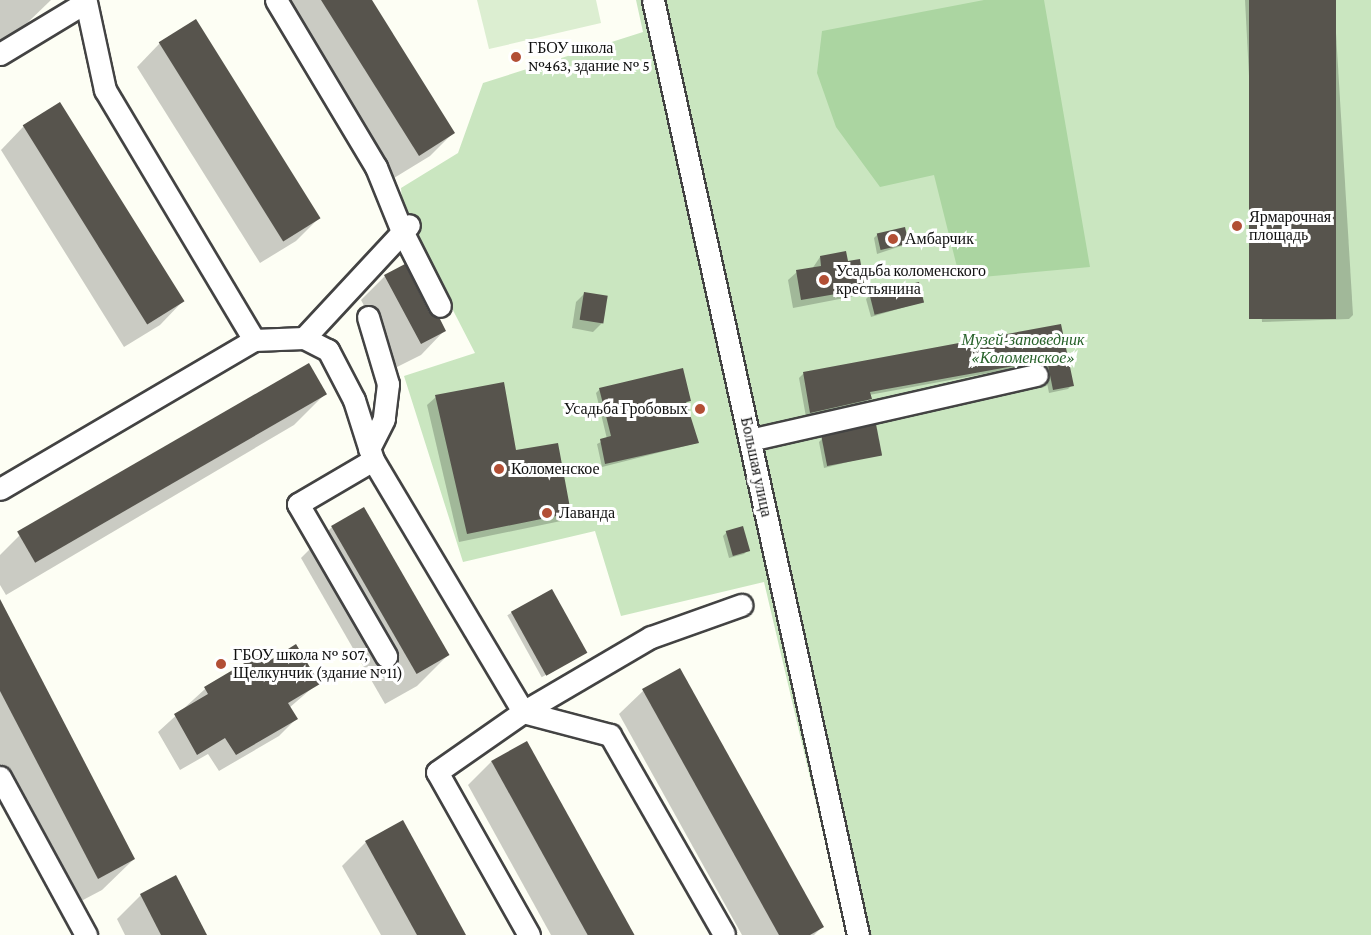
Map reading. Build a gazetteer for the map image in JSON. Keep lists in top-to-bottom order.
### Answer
{
  "streets": {
    "street": ["Большая улица"]
  },
  "parks": ["Музей-заповедник «Коломенское»"],
  "places": [
    "ГБОУ школа №463, здание № 5",
    "Ярмарочная площадь",
    "Амбарчик",
    "Усадьба коломенского крестьянина",
    "Усадьба Гробовых",
    "Коломенское",
    "Лаванда",
    "ГБОУ школа № 507, Щелкунчик (здание №11)"
  ]
}
